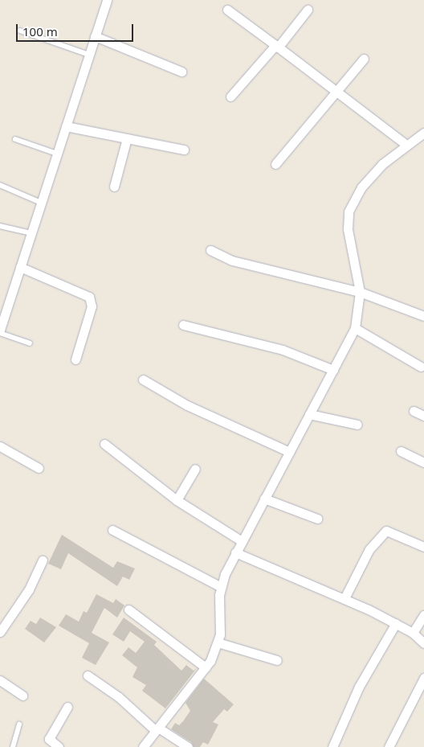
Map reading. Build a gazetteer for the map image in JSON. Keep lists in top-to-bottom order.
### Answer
{
  "scale_bar": "100 m"
}
